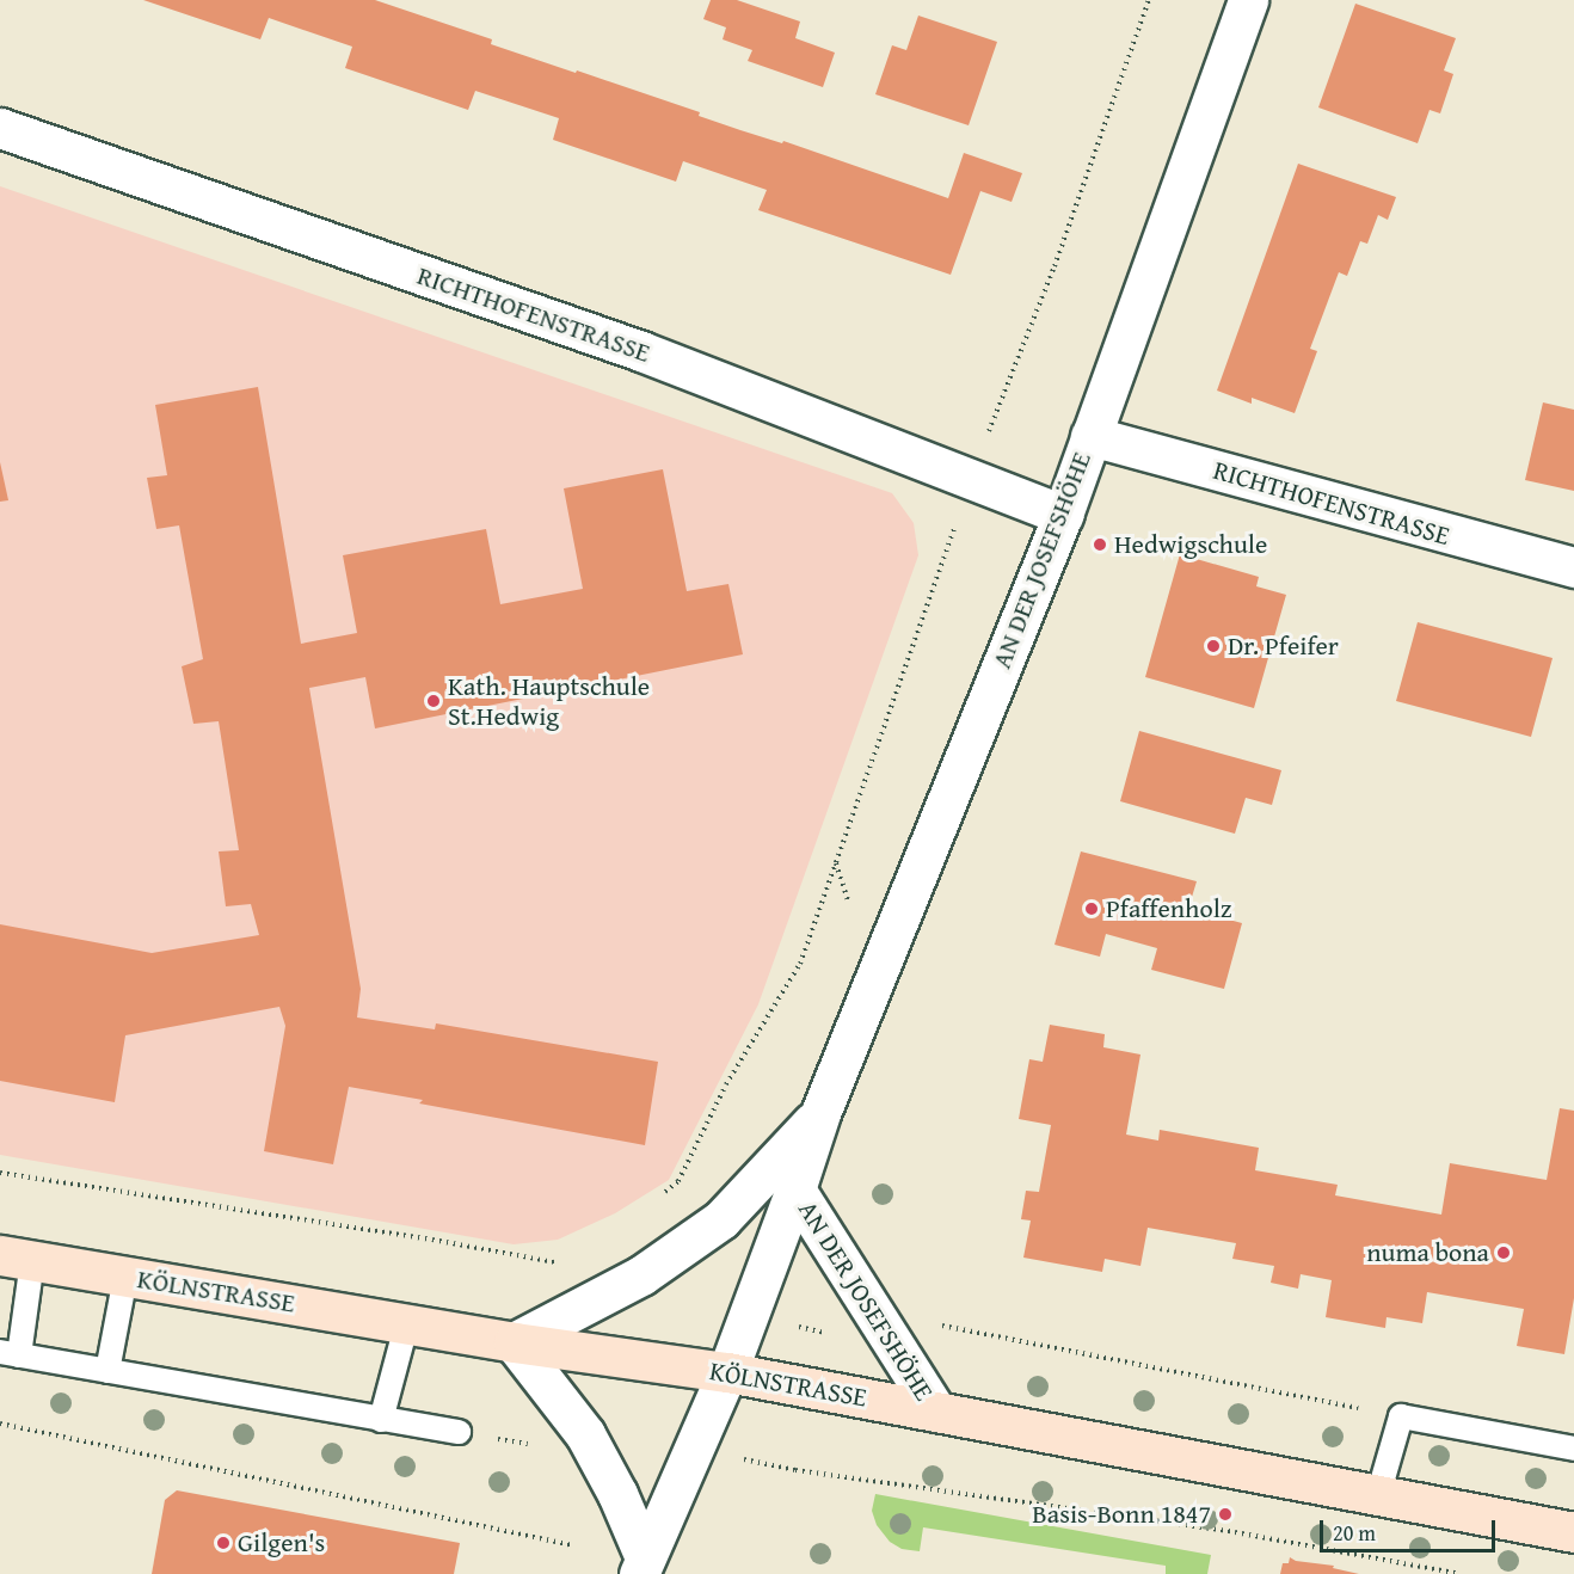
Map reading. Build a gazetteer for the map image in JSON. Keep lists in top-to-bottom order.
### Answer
{
  "streets": {
    "main road": ["KÖLNSTRASSE"],
    "street": ["RICHTHOFENSTRASSE", "AN DER JOSEFSHÖHE"]
  },
  "crossings": [
    ["RICHTHOFENSTRASSE", "AN DER JOSEFSHÖHE"],
    ["AN DER JOSEFSHÖHE", "KÖLNSTRASSE"]
  ],
  "places": [
    "Hedwigschule",
    "Dr. Pfeifer",
    "Kath. Hauptschule St.Hedwig",
    "Pfaffenholz",
    "numa bona",
    "Basis-Bonn 1847",
    "Gilgen's"
  ],
  "scale_bar": "20 m"
}
